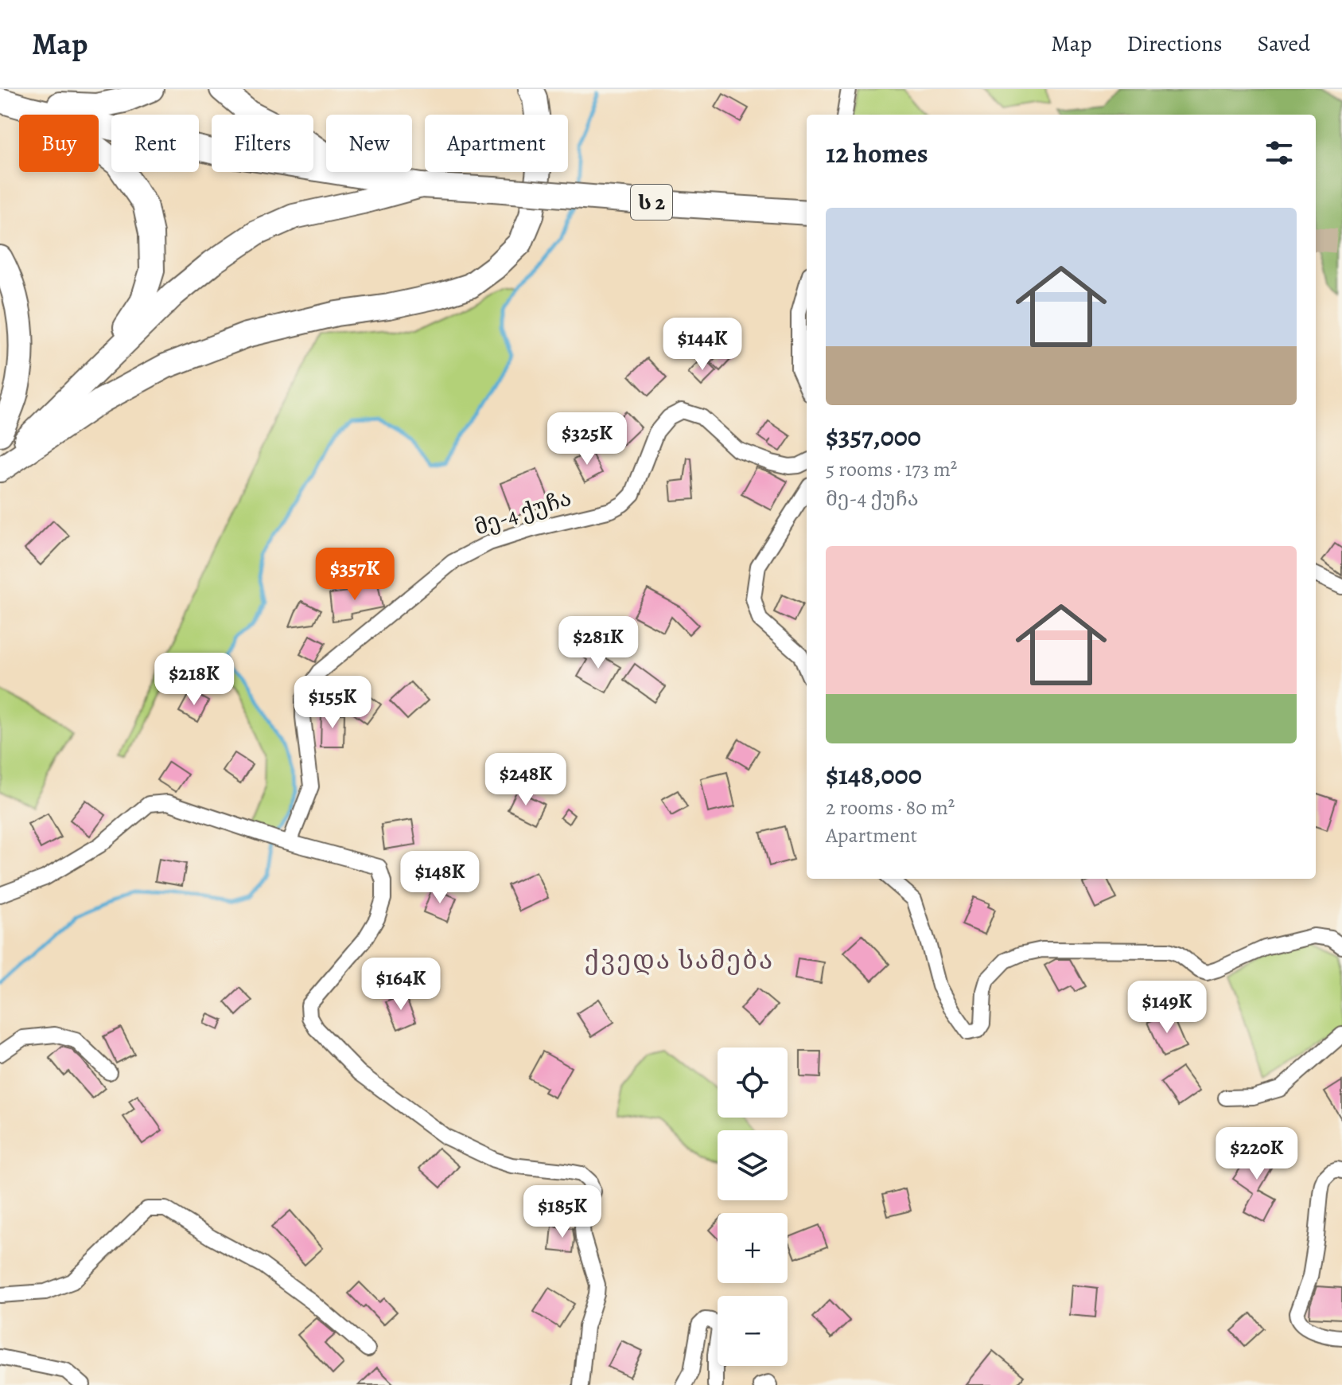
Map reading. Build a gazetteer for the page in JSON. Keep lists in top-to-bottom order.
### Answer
{
  "streets": {
    "highway": ["ს 2"],
    "street": ["მე-4 ქუჩა"]
  },
  "districts": ["ქვედა სამება"],
  "page": {
    "header": "Map",
    "nav": ["Map", "Directions", "Saved"],
    "chip": [
      "Buy",
      "Rent",
      "Filters",
      "New",
      "Apartment"
    ],
    "heading": "12 homes",
    "list": [
      {
        "name": "$357,000",
        "note": "5 rooms · 173 m² · მე-4 ქუჩა"
      },
      {
        "name": "$148,000",
        "note": "2 rooms · 80 m² · Apartment"
      }
    ],
    "price": [
      "$144K",
      "$325K",
      "$357K",
      "$281K",
      "$218K",
      "$155K",
      "$248K",
      "$148K",
      "$164K",
      "$149K",
      "$220K",
      "$185K"
    ],
    "map_buttons": ["+", "−"]
  }
}
